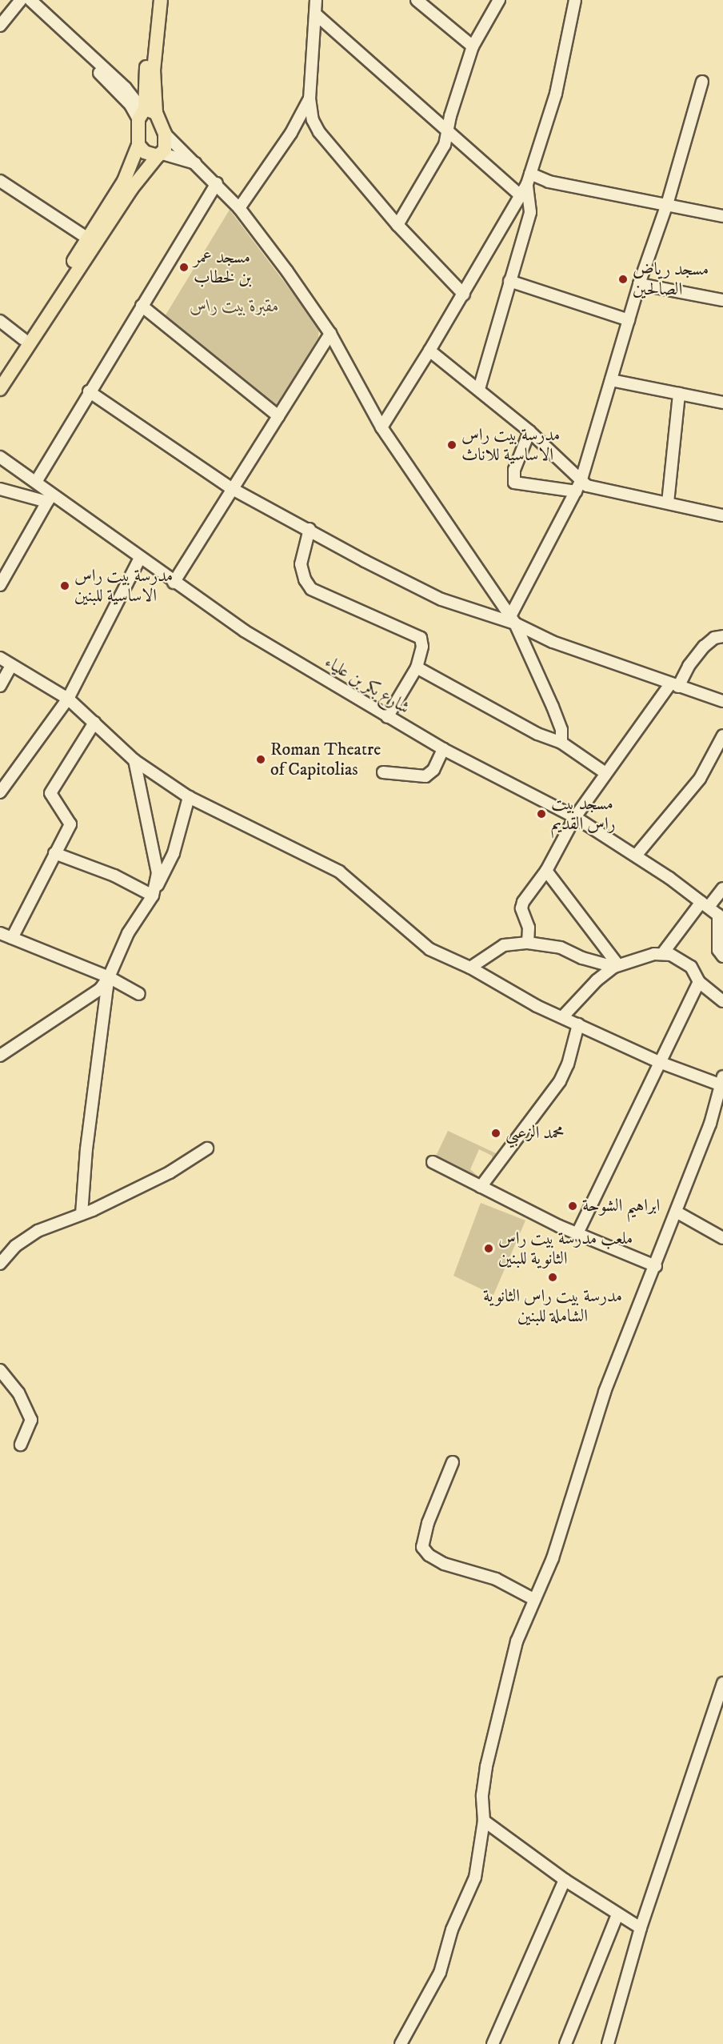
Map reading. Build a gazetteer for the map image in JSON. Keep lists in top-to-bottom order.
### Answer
{
  "streets": {
    "street": ["شارع بكر بن علياء"]
  },
  "parks": ["مقبرة بيت راس"],
  "places": [
    "مسجد عمر بن لخطاب",
    "مسجد رياض الصالحين",
    "مدرسة بيت راس الاساسية للاناث",
    "مدرسة بيت راس الاساسية للبنين",
    "Roman Theatre of Capitolias",
    "مسجد بيت راس القديم",
    "محمد الزعبي",
    "ابراهيم الشوحة",
    "ملعب مدرسة بيت راس الثانوية للبنين",
    "مدرسة بيت راس الثانوية الشاملة للبنين"
  ]
}
